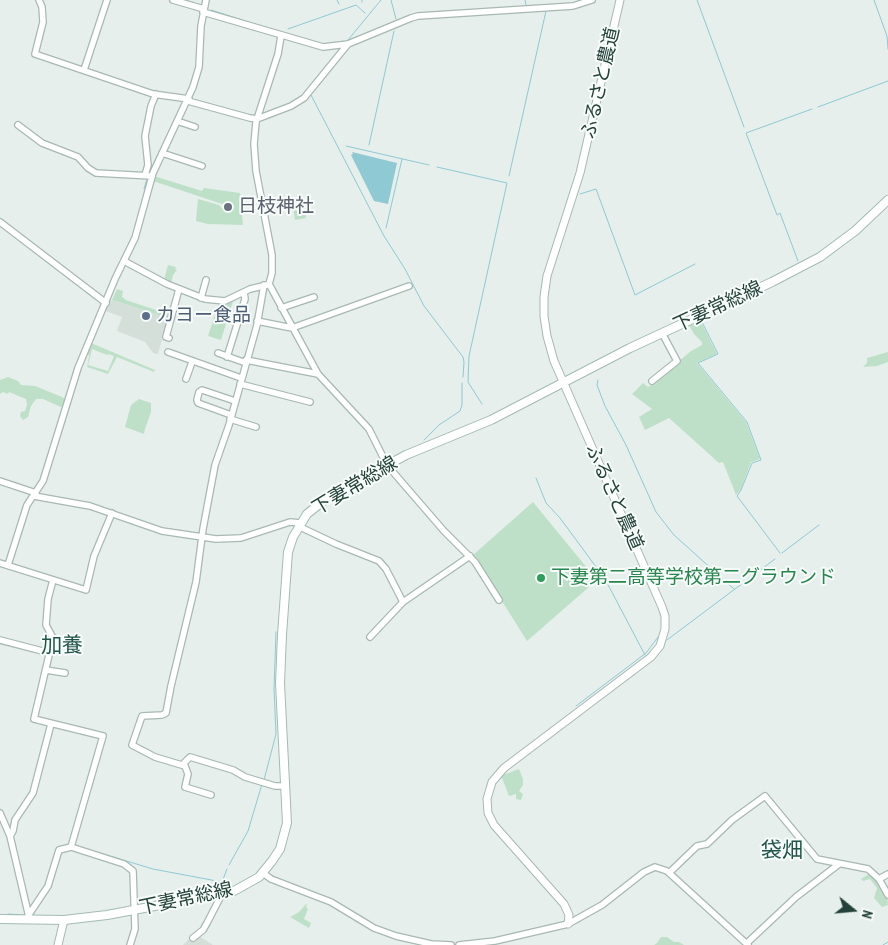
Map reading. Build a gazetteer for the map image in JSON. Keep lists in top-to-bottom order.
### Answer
{
  "streets": {
    "main road": ["下妻常総線"],
    "street": ["ふるさと農道"]
  },
  "crossings": [
    ["ふるさと農道", "下妻常総線"]
  ],
  "districts": ["加養", "袋畑"],
  "places": ["日枝神社", "カヨー食品", "下妻第二高等学校第二グラウンド"],
  "north": "right"
}
